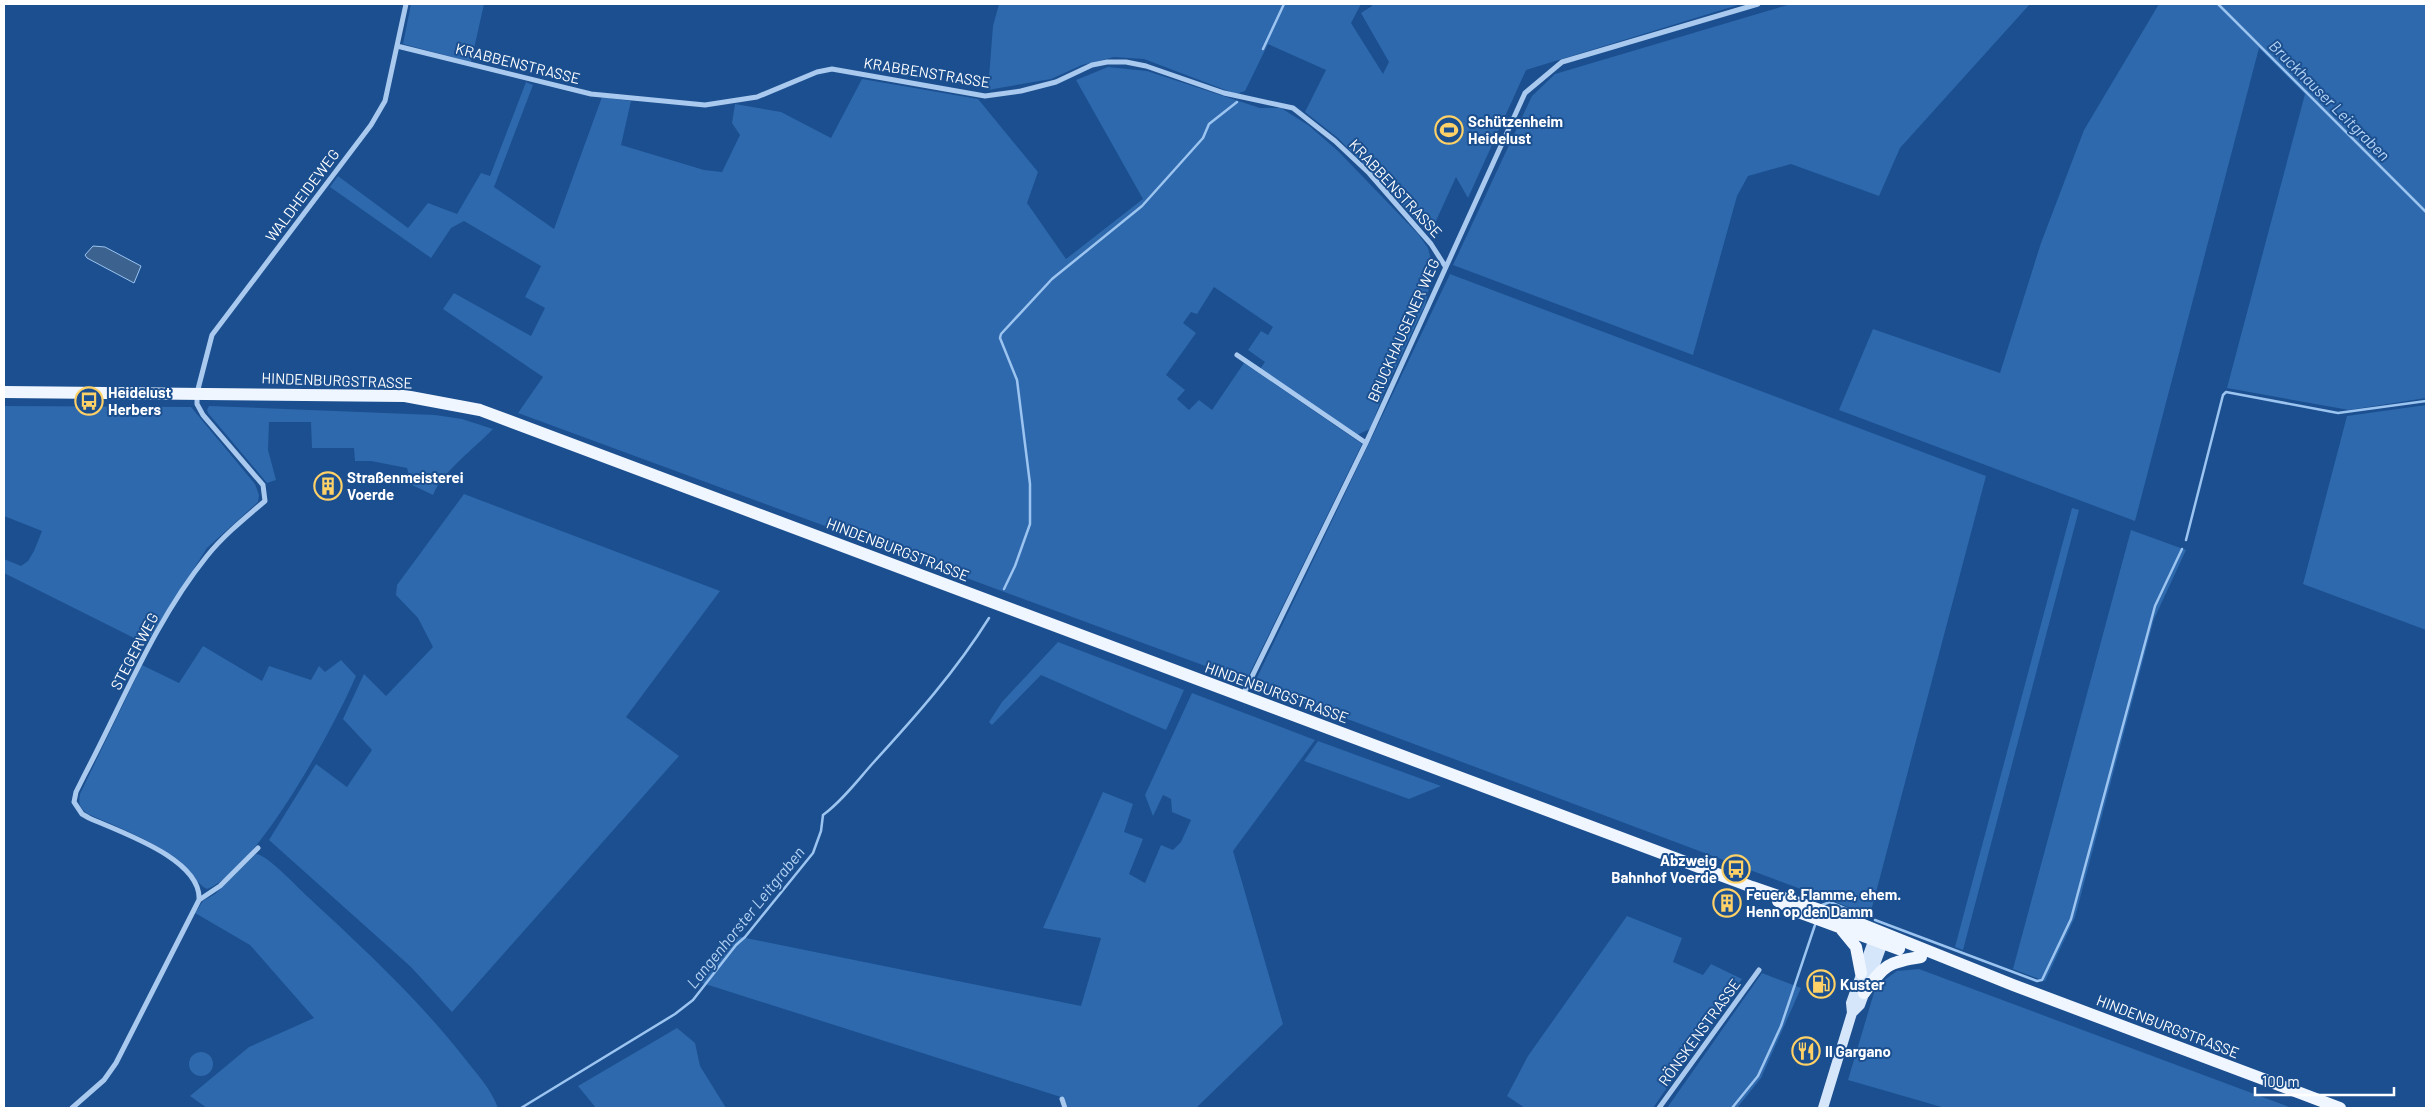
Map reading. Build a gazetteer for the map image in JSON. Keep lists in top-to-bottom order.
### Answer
{
  "streets": {
    "main road": ["HINDENBURGSTRASSE"],
    "street": [
      "KRABBENSTRASSE",
      "WALDHEIDEWEG",
      "BRUCKHAUSENER WEG",
      "STEGERWEG",
      "RÖNSKENSTRASSE"
    ]
  },
  "crossings": [
    ["KRABBENSTRASSE", "WALDHEIDEWEG"],
    ["KRABBENSTRASSE", "BRUCKHAUSENER WEG"],
    ["WALDHEIDEWEG", "HINDENBURGSTRASSE"],
    ["WALDHEIDEWEG", "STEGERWEG"],
    ["BRUCKHAUSENER WEG", "HINDENBURGSTRASSE"],
    ["HINDENBURGSTRASSE", "STEGERWEG"]
  ],
  "water": ["Bruckhauser Leitgraben", "Langenhorster Leitgraben"],
  "places": {
    "sports": ["Schützenheim Heidelust"],
    "bus stop": ["Heidelust Herbers", "Abzweig Bahnhof Voerde"],
    "building": ["Straßenmeisterei Voerde", "Feuer & Flamme, ehem. Henn op den Damm"],
    "fuel station": ["Kuster"],
    "restaurant": ["Il Gargano"]
  },
  "scale_bar": "100 m"
}
